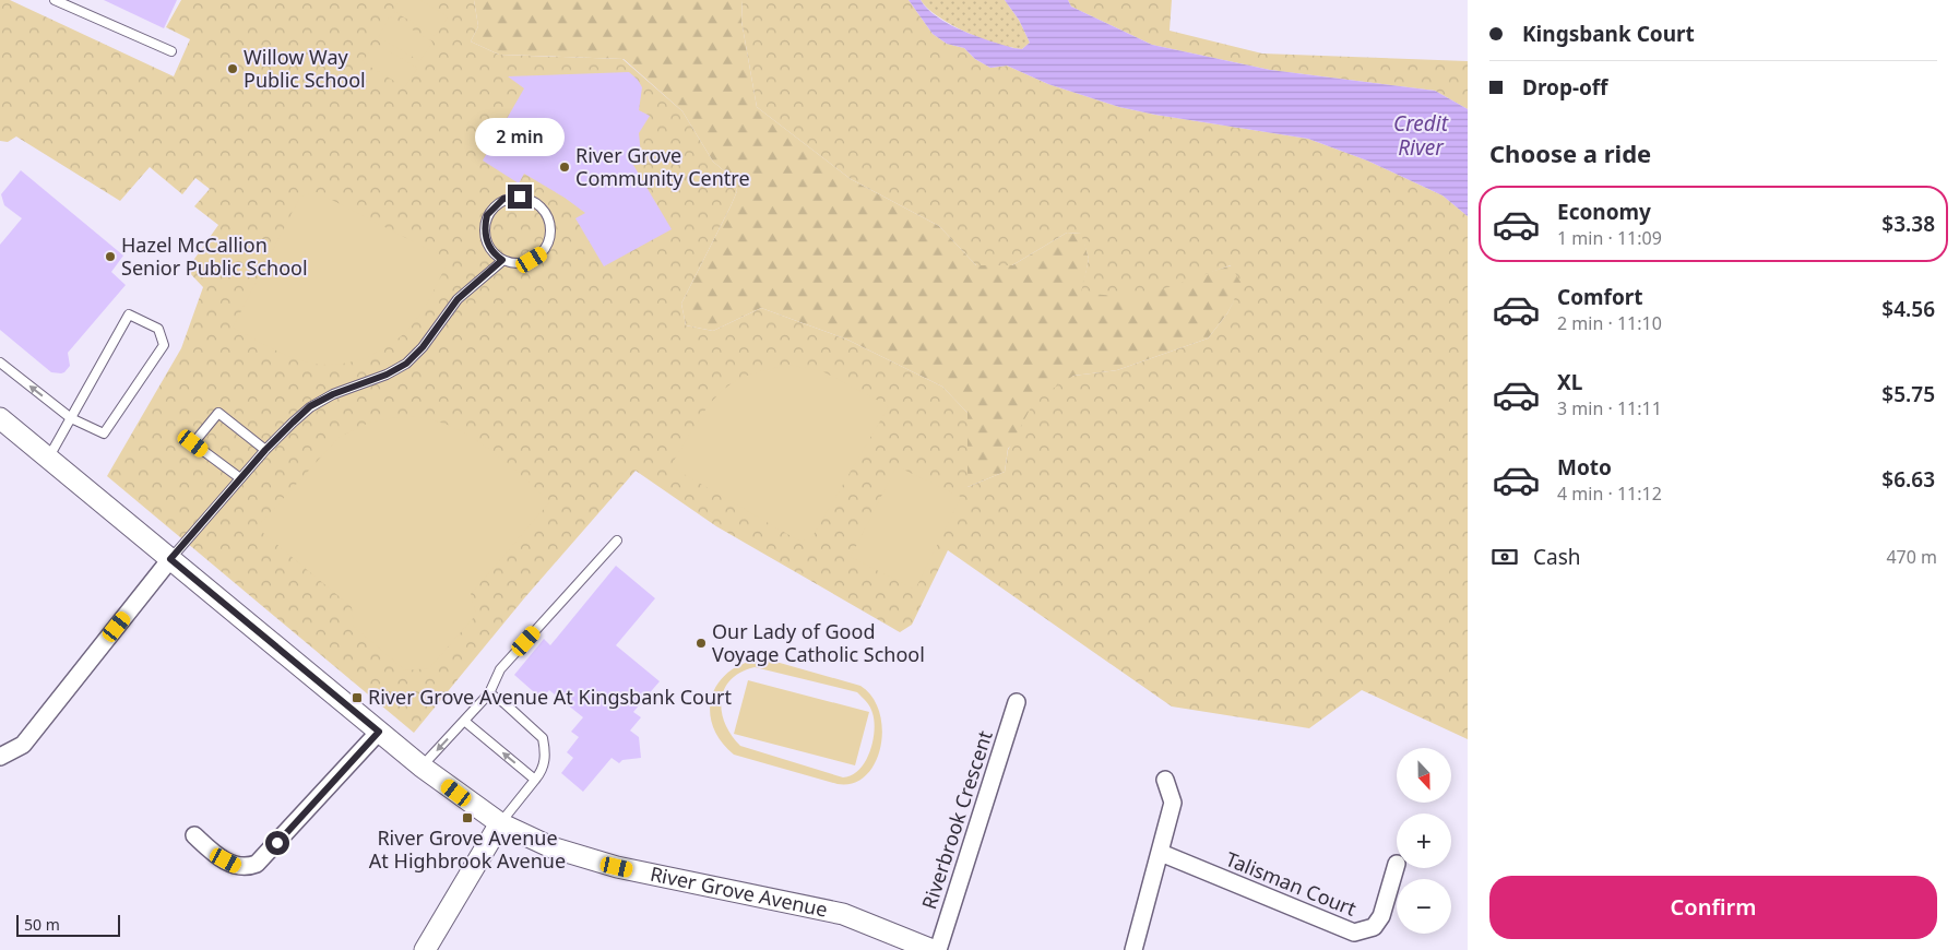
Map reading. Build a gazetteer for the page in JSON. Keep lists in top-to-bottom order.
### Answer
{
  "streets": {
    "street": ["Riverbrook Crescent", "Talisman Court", "River Grove Avenue"]
  },
  "water": ["Credit River"],
  "places": {
    "other": [
      "Willow Way Public School",
      "River Grove Community Centre",
      "Hazel McCallion Senior Public School",
      "Our Lady of Good Voyage Catholic School"
    ],
    "transit": ["River Grove Avenue At Kingsbank Court", "River Grove Avenue At Highbrook Avenue"]
  },
  "scale_bar": "50 m",
  "north": "bottom",
  "page": {
    "banner": ["Kingsbank Court", "Drop-off"],
    "bubble": "2 min",
    "heading": "Choose a ride",
    "list": [
      {
        "name": "Economy",
        "note": "1 min · 11:09",
        "value": "$3.38"
      },
      {
        "name": "Comfort",
        "note": "2 min · 11:10",
        "value": "$4.56"
      },
      {
        "name": "XL",
        "note": "3 min · 11:11",
        "value": "$5.75"
      },
      {
        "name": "Moto",
        "note": "4 min · 11:12",
        "value": "$6.63"
      }
    ],
    "pay": ["Cash", "470 m"],
    "map_buttons": ["+", "−"],
    "buttons": "Confirm",
    "scale": "50 m"
  }
}
